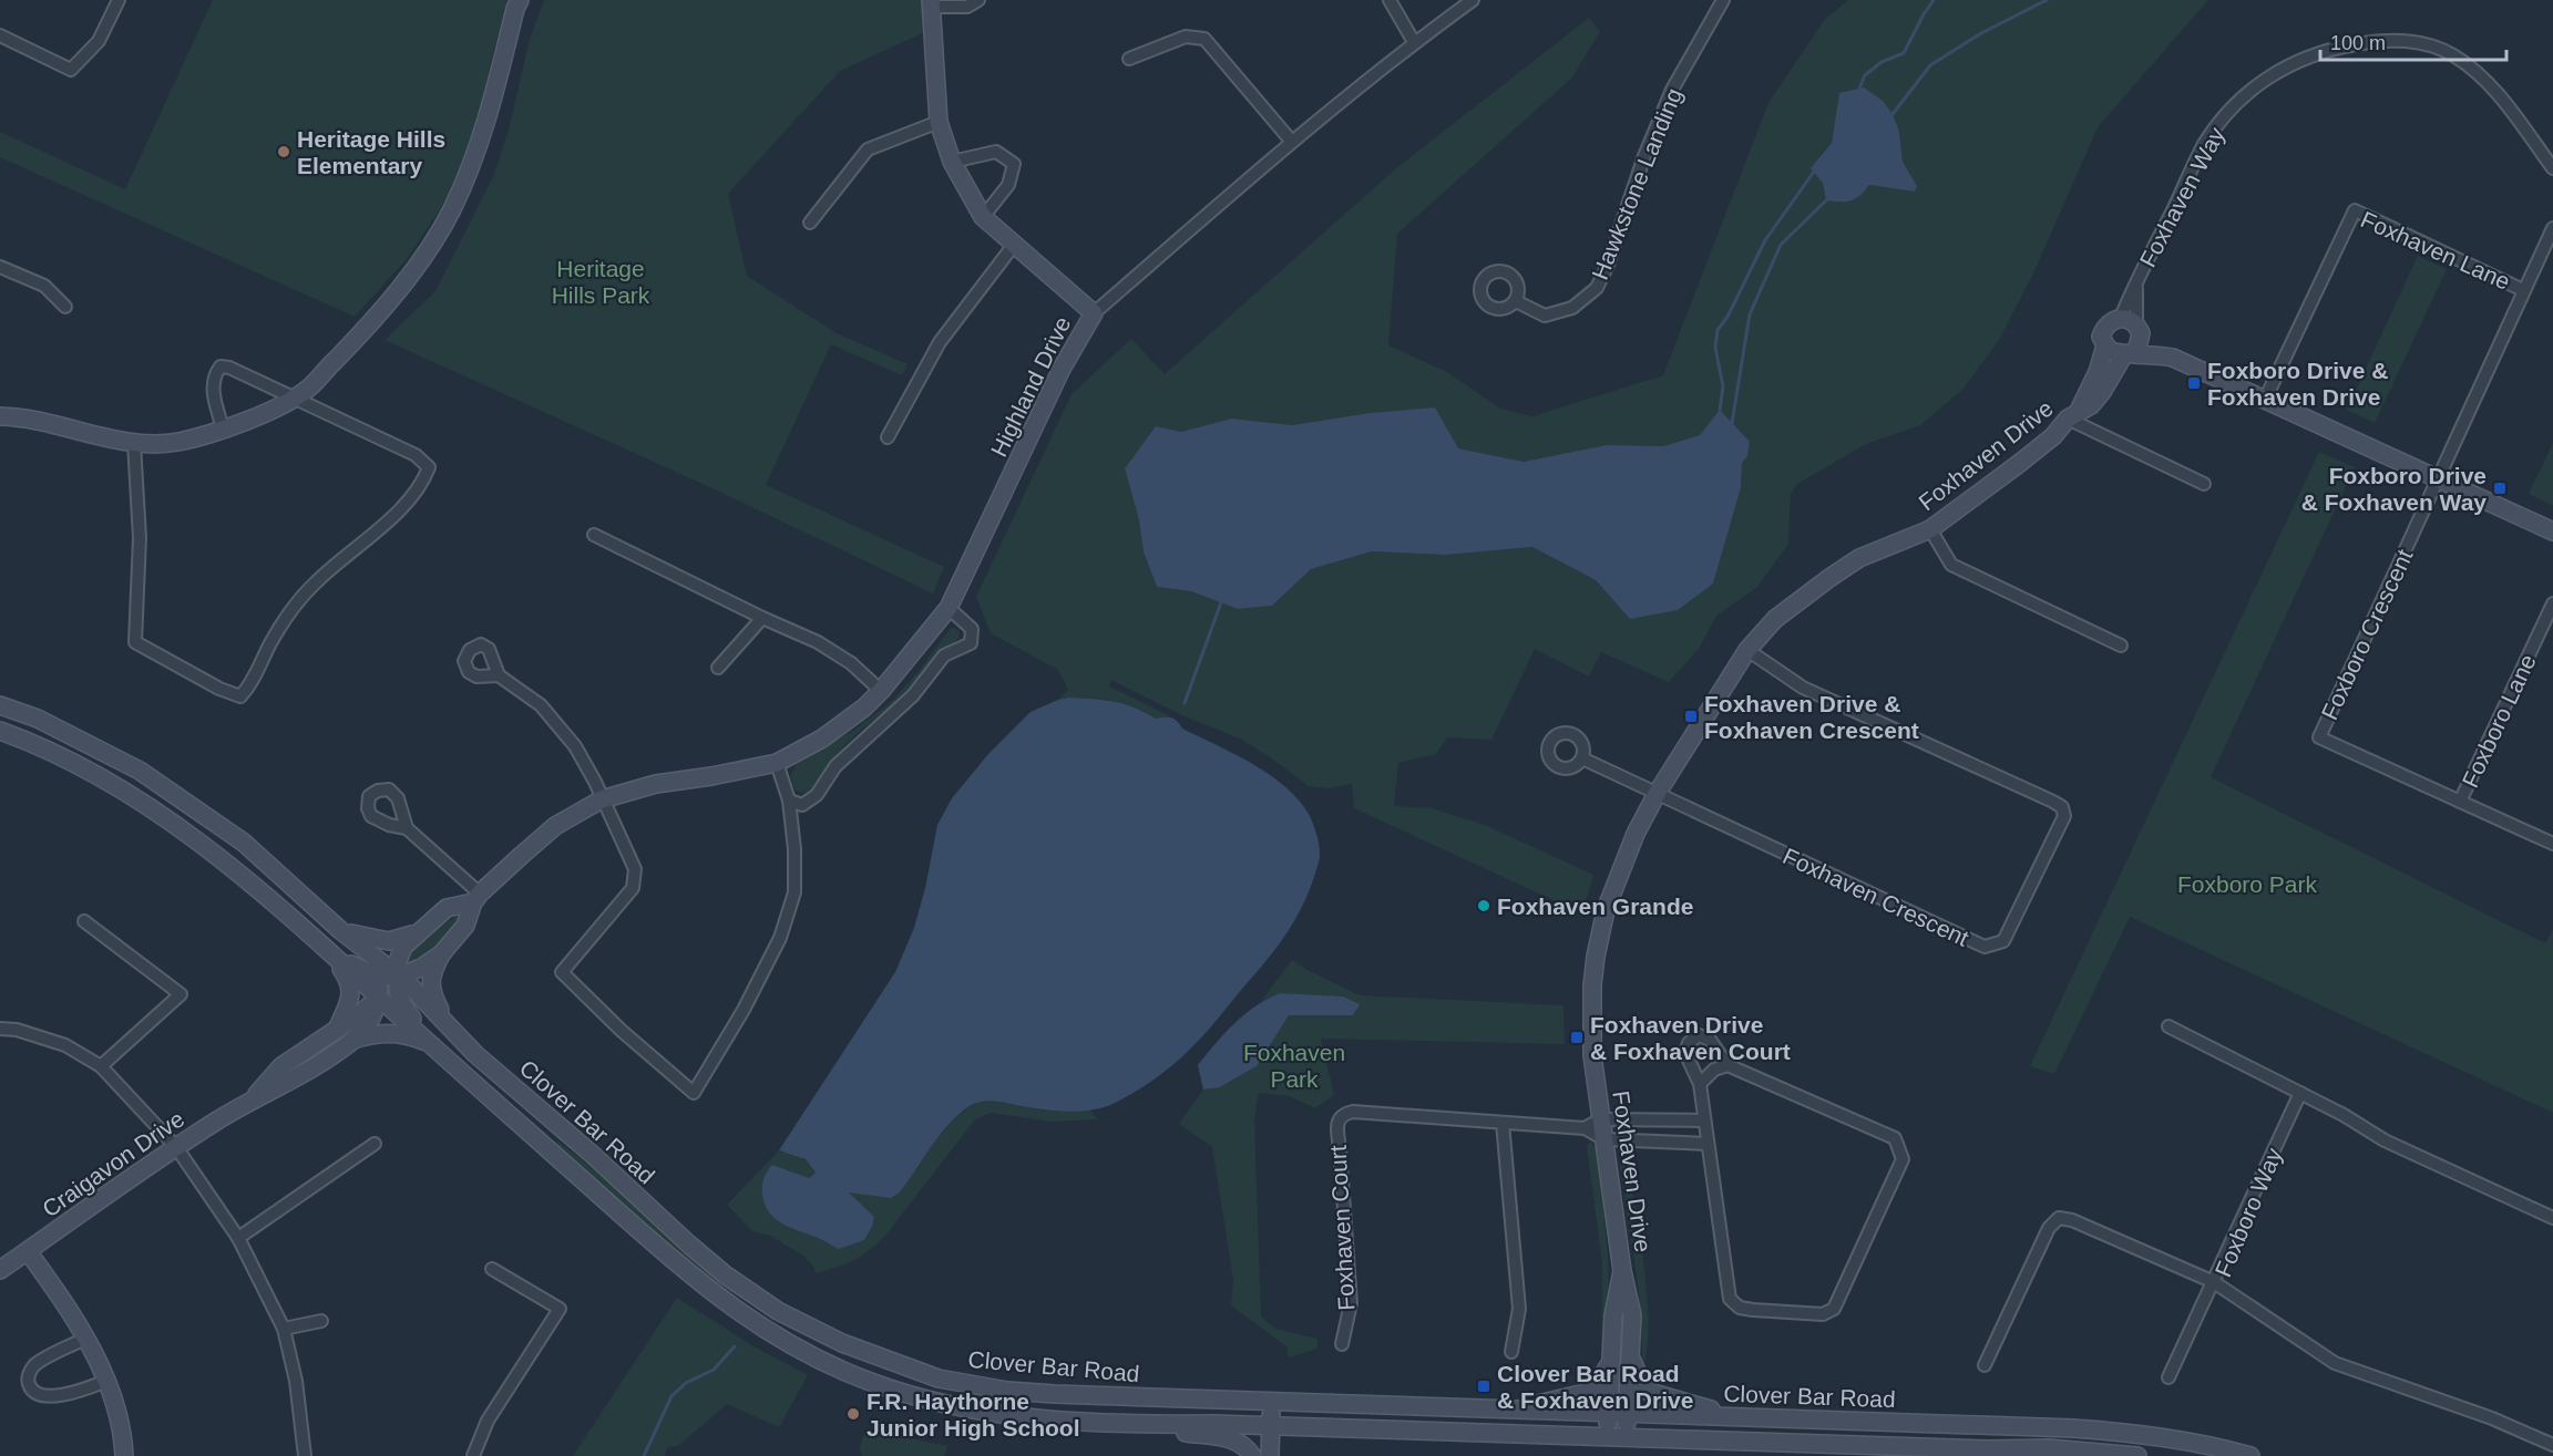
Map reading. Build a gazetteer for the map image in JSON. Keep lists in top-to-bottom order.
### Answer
{
  "streets": {
    "main road": [
      "Highland Drive",
      "Foxhaven Drive",
      "Clover Bar Road",
      "Craigavon Drive"
    ],
    "street": [
      "Hawkstone Landing",
      "Foxhaven Way",
      "Foxhaven Lane",
      "Foxboro Crescent",
      "Foxboro Lane",
      "Foxhaven Crescent",
      "Foxboro Way",
      "Foxhaven Court"
    ]
  },
  "crossings": [
    ["Foxhaven Way", "Foxhaven Drive"],
    ["Highland Drive", "Clover Bar Road"],
    ["Foxhaven Drive", "Foxhaven Crescent"],
    ["Foxhaven Drive", "Clover Bar Road"],
    ["Foxboro Crescent", "Foxboro Lane"],
    ["Clover Bar Road", "Craigavon Drive"]
  ],
  "parks": ["Heritage Hills Park", "Foxboro Park", "Foxhaven Park"],
  "places": {
    "other": ["Heritage Hills Elementary", "Foxhaven Grande", "F.R. Haythorne Junior High School"],
    "transit": [
      "Foxboro Drive & Foxhaven Drive",
      "Foxboro Drive & Foxhaven Way",
      "Foxhaven Drive & Foxhaven Crescent",
      "Foxhaven Drive & Foxhaven Court",
      "Clover Bar Road & Foxhaven Drive"
    ]
  },
  "scale_bar": "100 m"
}
